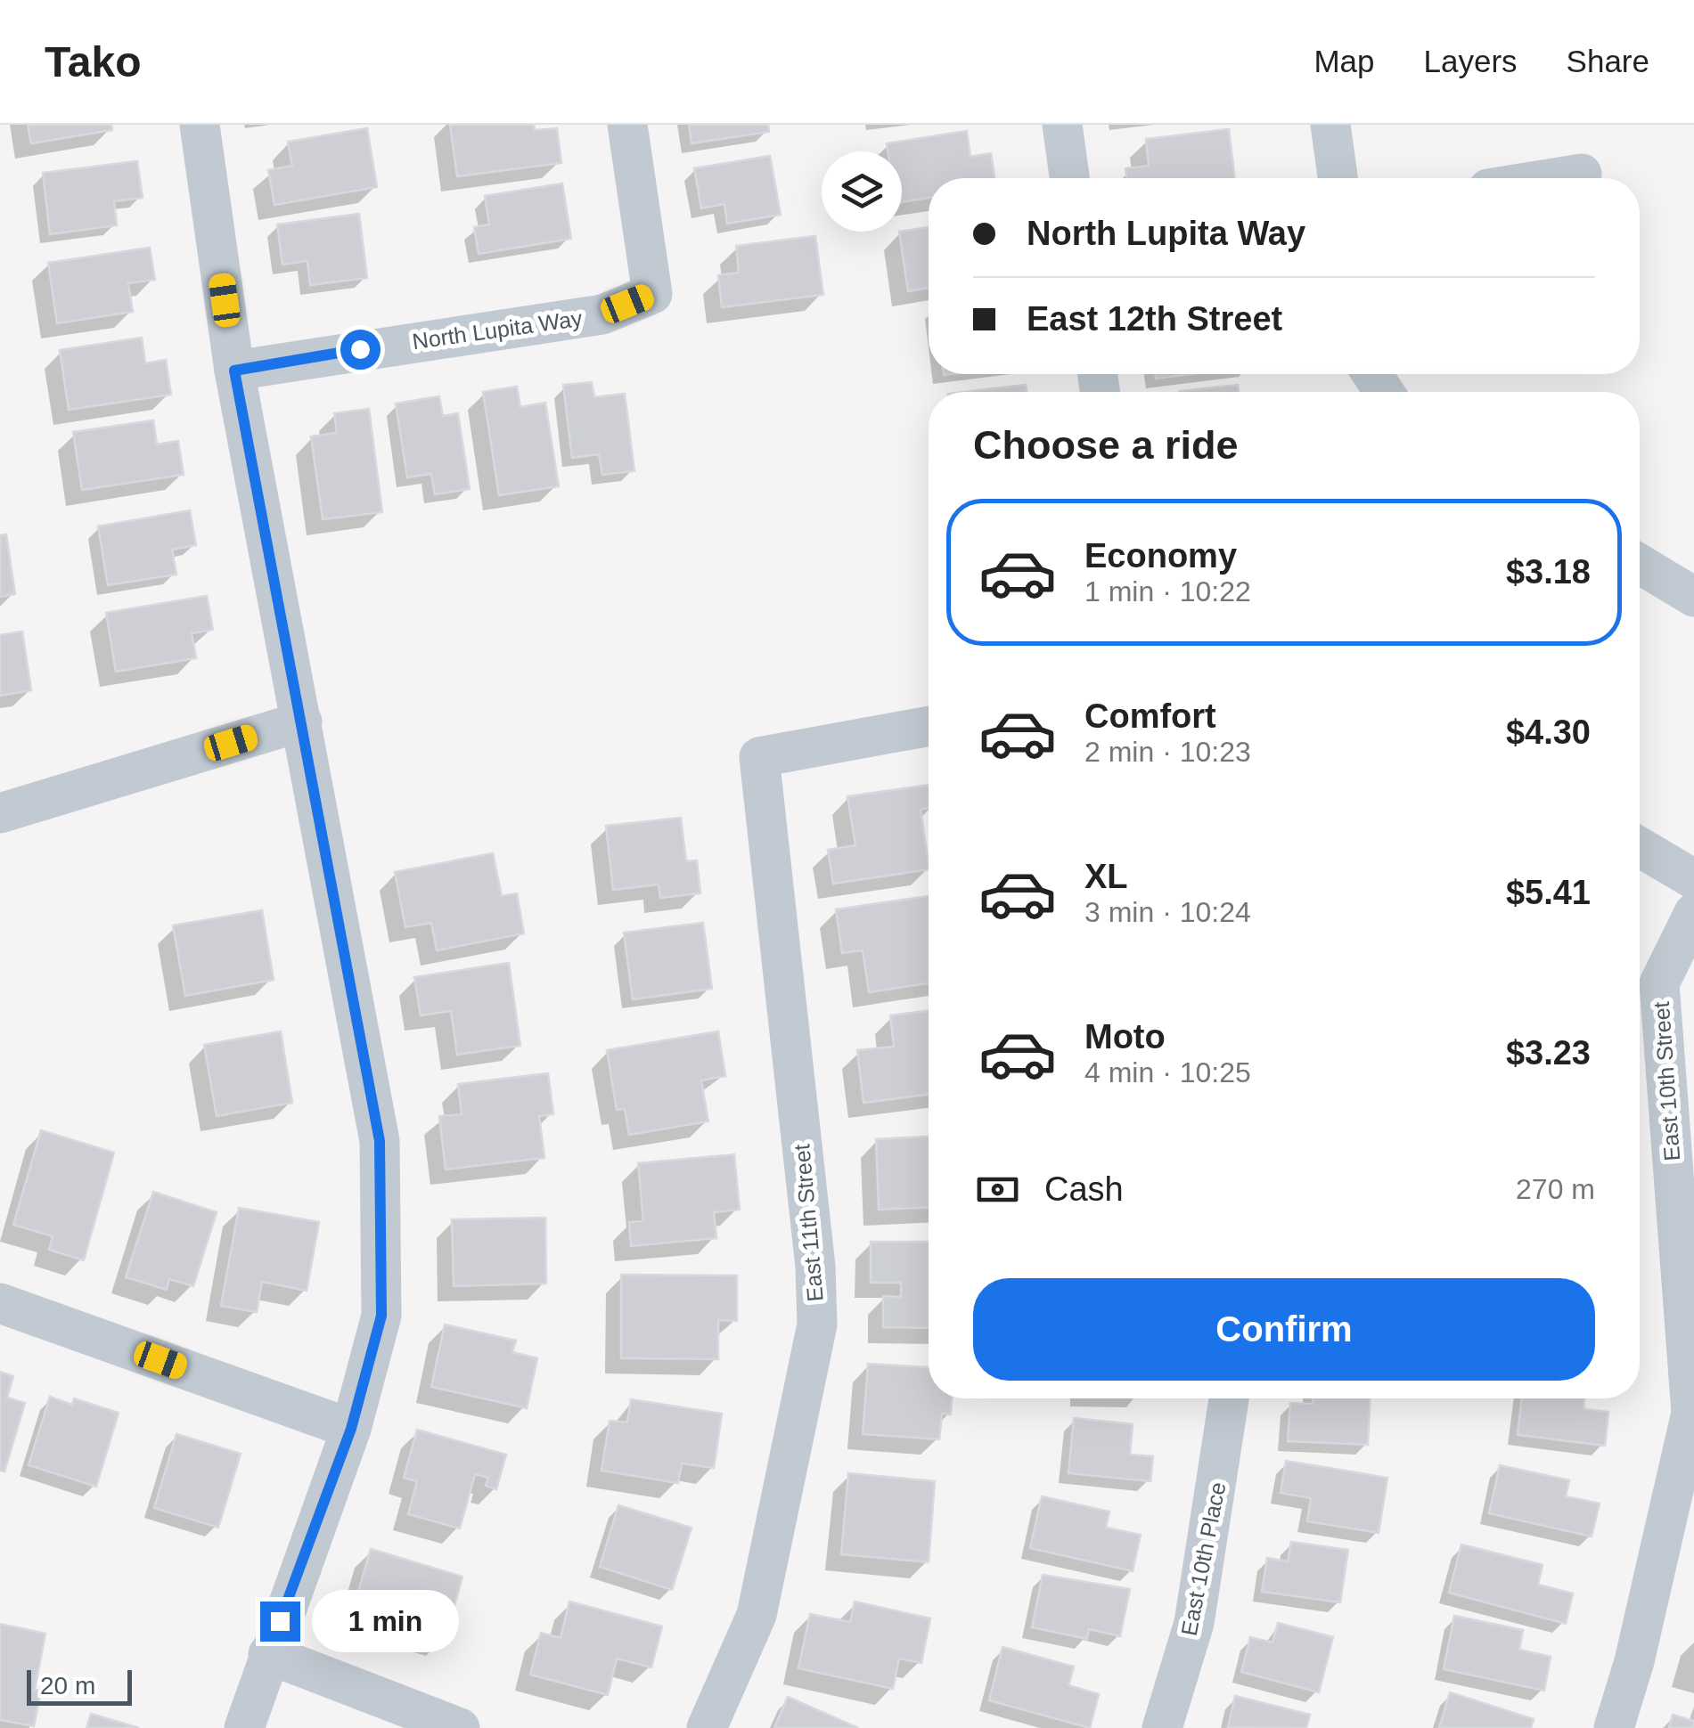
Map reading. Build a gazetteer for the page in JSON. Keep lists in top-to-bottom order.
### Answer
{
  "streets": {
    "street": [
      "North Lupita Way",
      "East 10th Street",
      "East 11th Street",
      "East 10th Place"
    ]
  },
  "scale_bar": "20 m",
  "page": {
    "header": "Tako",
    "nav": ["Map", "Layers", "Share"],
    "banner": ["North Lupita Way", "East 12th Street"],
    "heading": "Choose a ride",
    "list": [
      {
        "name": "Economy",
        "note": "1 min · 10:22",
        "value": "$3.18"
      },
      {
        "name": "Comfort",
        "note": "2 min · 10:23",
        "value": "$4.30"
      },
      {
        "name": "XL",
        "note": "3 min · 10:24",
        "value": "$5.41"
      },
      {
        "name": "Moto",
        "note": "4 min · 10:25",
        "value": "$3.23"
      }
    ],
    "pay": ["Cash", "270 m"],
    "buttons": "Confirm",
    "bubble": "1 min",
    "scale": "20 m"
  }
}
